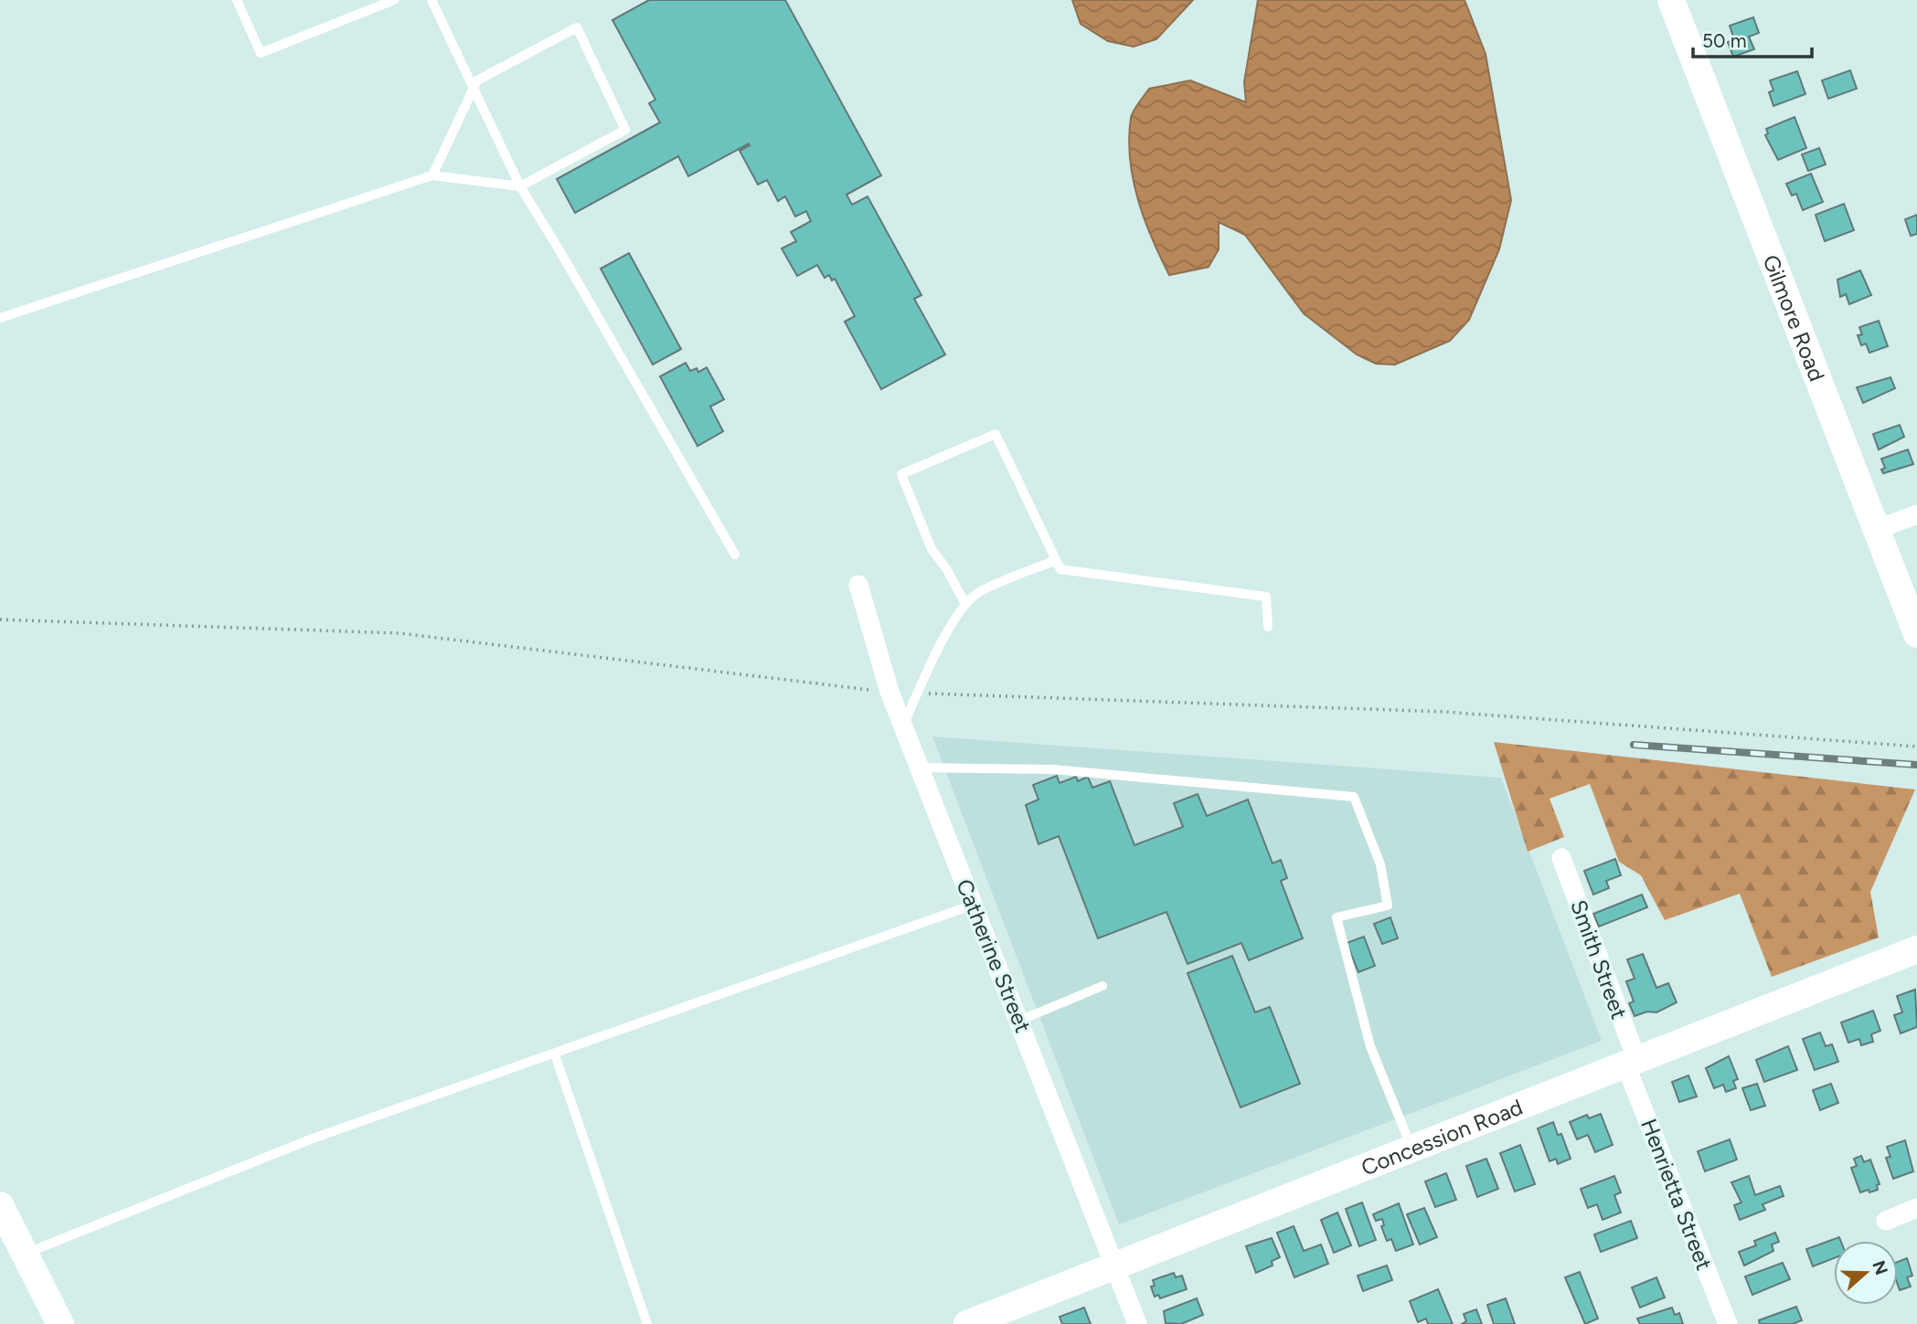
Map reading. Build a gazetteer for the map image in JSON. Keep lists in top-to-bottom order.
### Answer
{
  "streets": {
    "street": [
      "Gilmore Road",
      "Catherine Street",
      "Smith Street",
      "Concession Road",
      "Henrietta Street"
    ]
  },
  "crossings": [
    ["Catherine Street", "Concession Road"],
    ["Smith Street", "Concession Road"],
    ["Smith Street", "Henrietta Street"],
    ["Concession Road", "Henrietta Street"]
  ],
  "scale_bar": "50 m",
  "north": "right"
}
